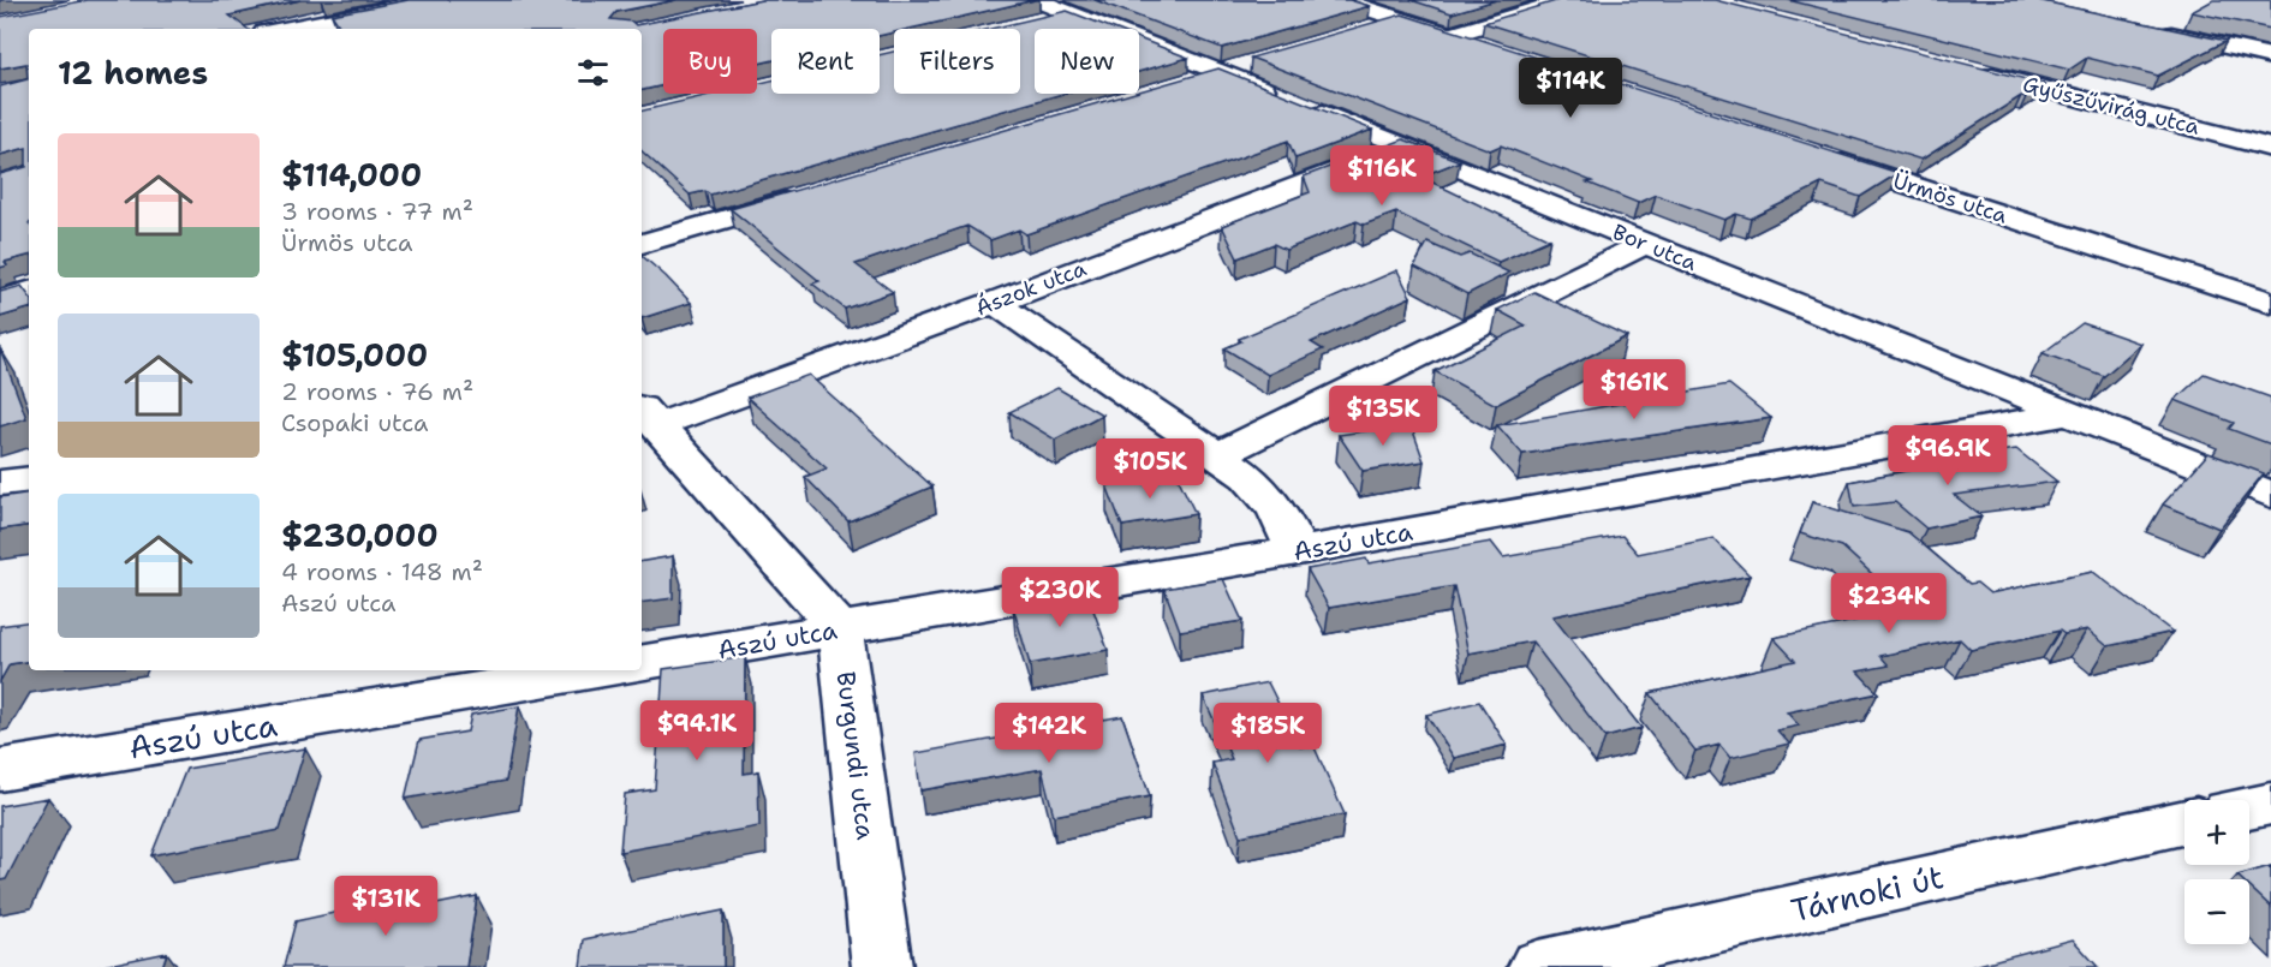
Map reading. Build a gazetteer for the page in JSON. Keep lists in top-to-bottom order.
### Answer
{
  "streets": {
    "street": [
      "Gyűszűvirág utca",
      "Ürmös utca",
      "Bor utca",
      "Ászok utca",
      "Aszú utca",
      "Burgundi utca",
      "Tárnoki út"
    ]
  },
  "crossings": [
    ["Bor utca", "Ászok utca"],
    ["Bor utca", "Aszú utca"],
    ["Aszú utca", "Burgundi utca"]
  ],
  "page": {
    "chip": [
      "Buy",
      "Rent",
      "Filters",
      "New"
    ],
    "heading": "12 homes",
    "price": [
      "$114K",
      "$116K",
      "$161K",
      "$135K",
      "$96.9K",
      "$105K",
      "$230K",
      "$234K",
      "$94.1K",
      "$142K",
      "$185K",
      "$131K"
    ],
    "list": [
      {
        "name": "$114,000",
        "note": "3 rooms · 77 m² · Ürmös utca"
      },
      {
        "name": "$105,000",
        "note": "2 rooms · 76 m² · Csopaki utca"
      },
      {
        "name": "$230,000",
        "note": "4 rooms · 148 m² · Aszú utca"
      }
    ],
    "map_buttons": ["+", "−"]
  }
}
